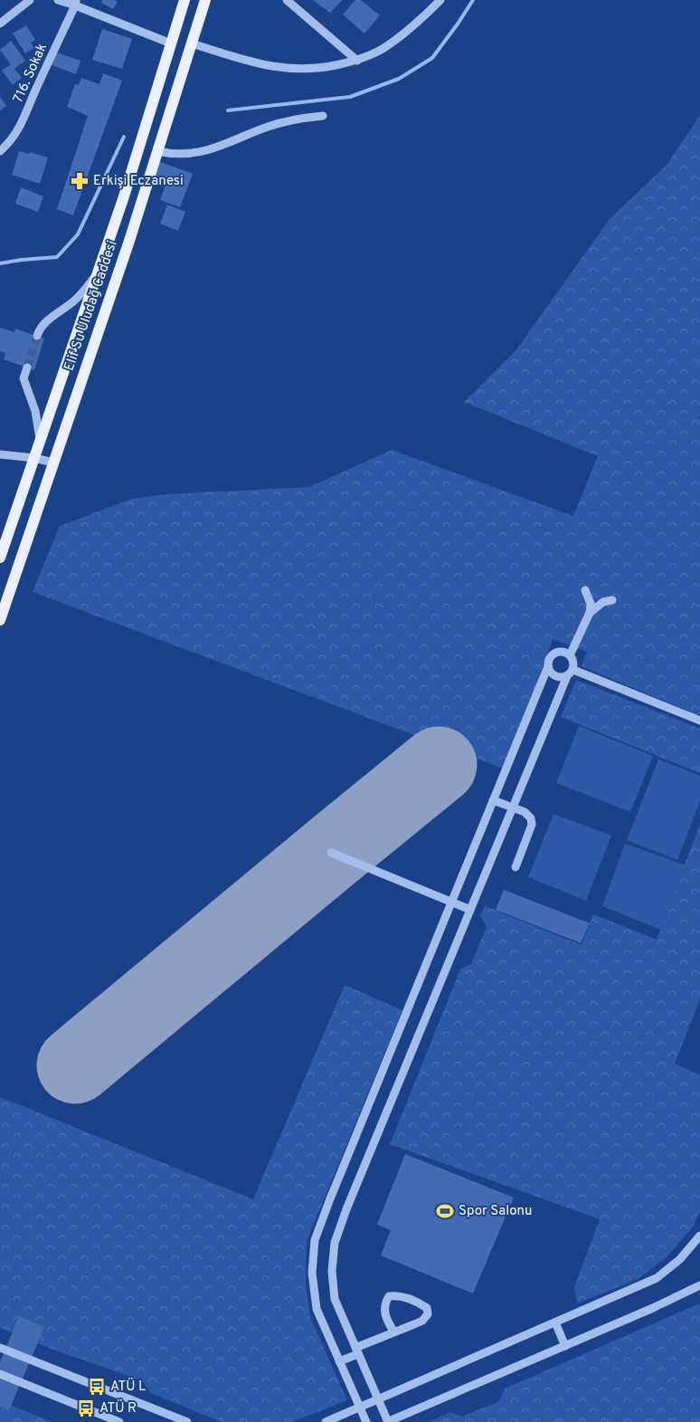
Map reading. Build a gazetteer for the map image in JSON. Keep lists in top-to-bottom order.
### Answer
{
  "streets": {
    "main road": ["Elif Su Uludağ Caddesi"],
    "street": ["716. Sokak"]
  },
  "places": {
    "pharmacy": ["Erkişi Eczanesi"],
    "sports": ["Spor Salonu"],
    "bus stop": ["ATÜ L", "ATÜ R"]
  }
}
